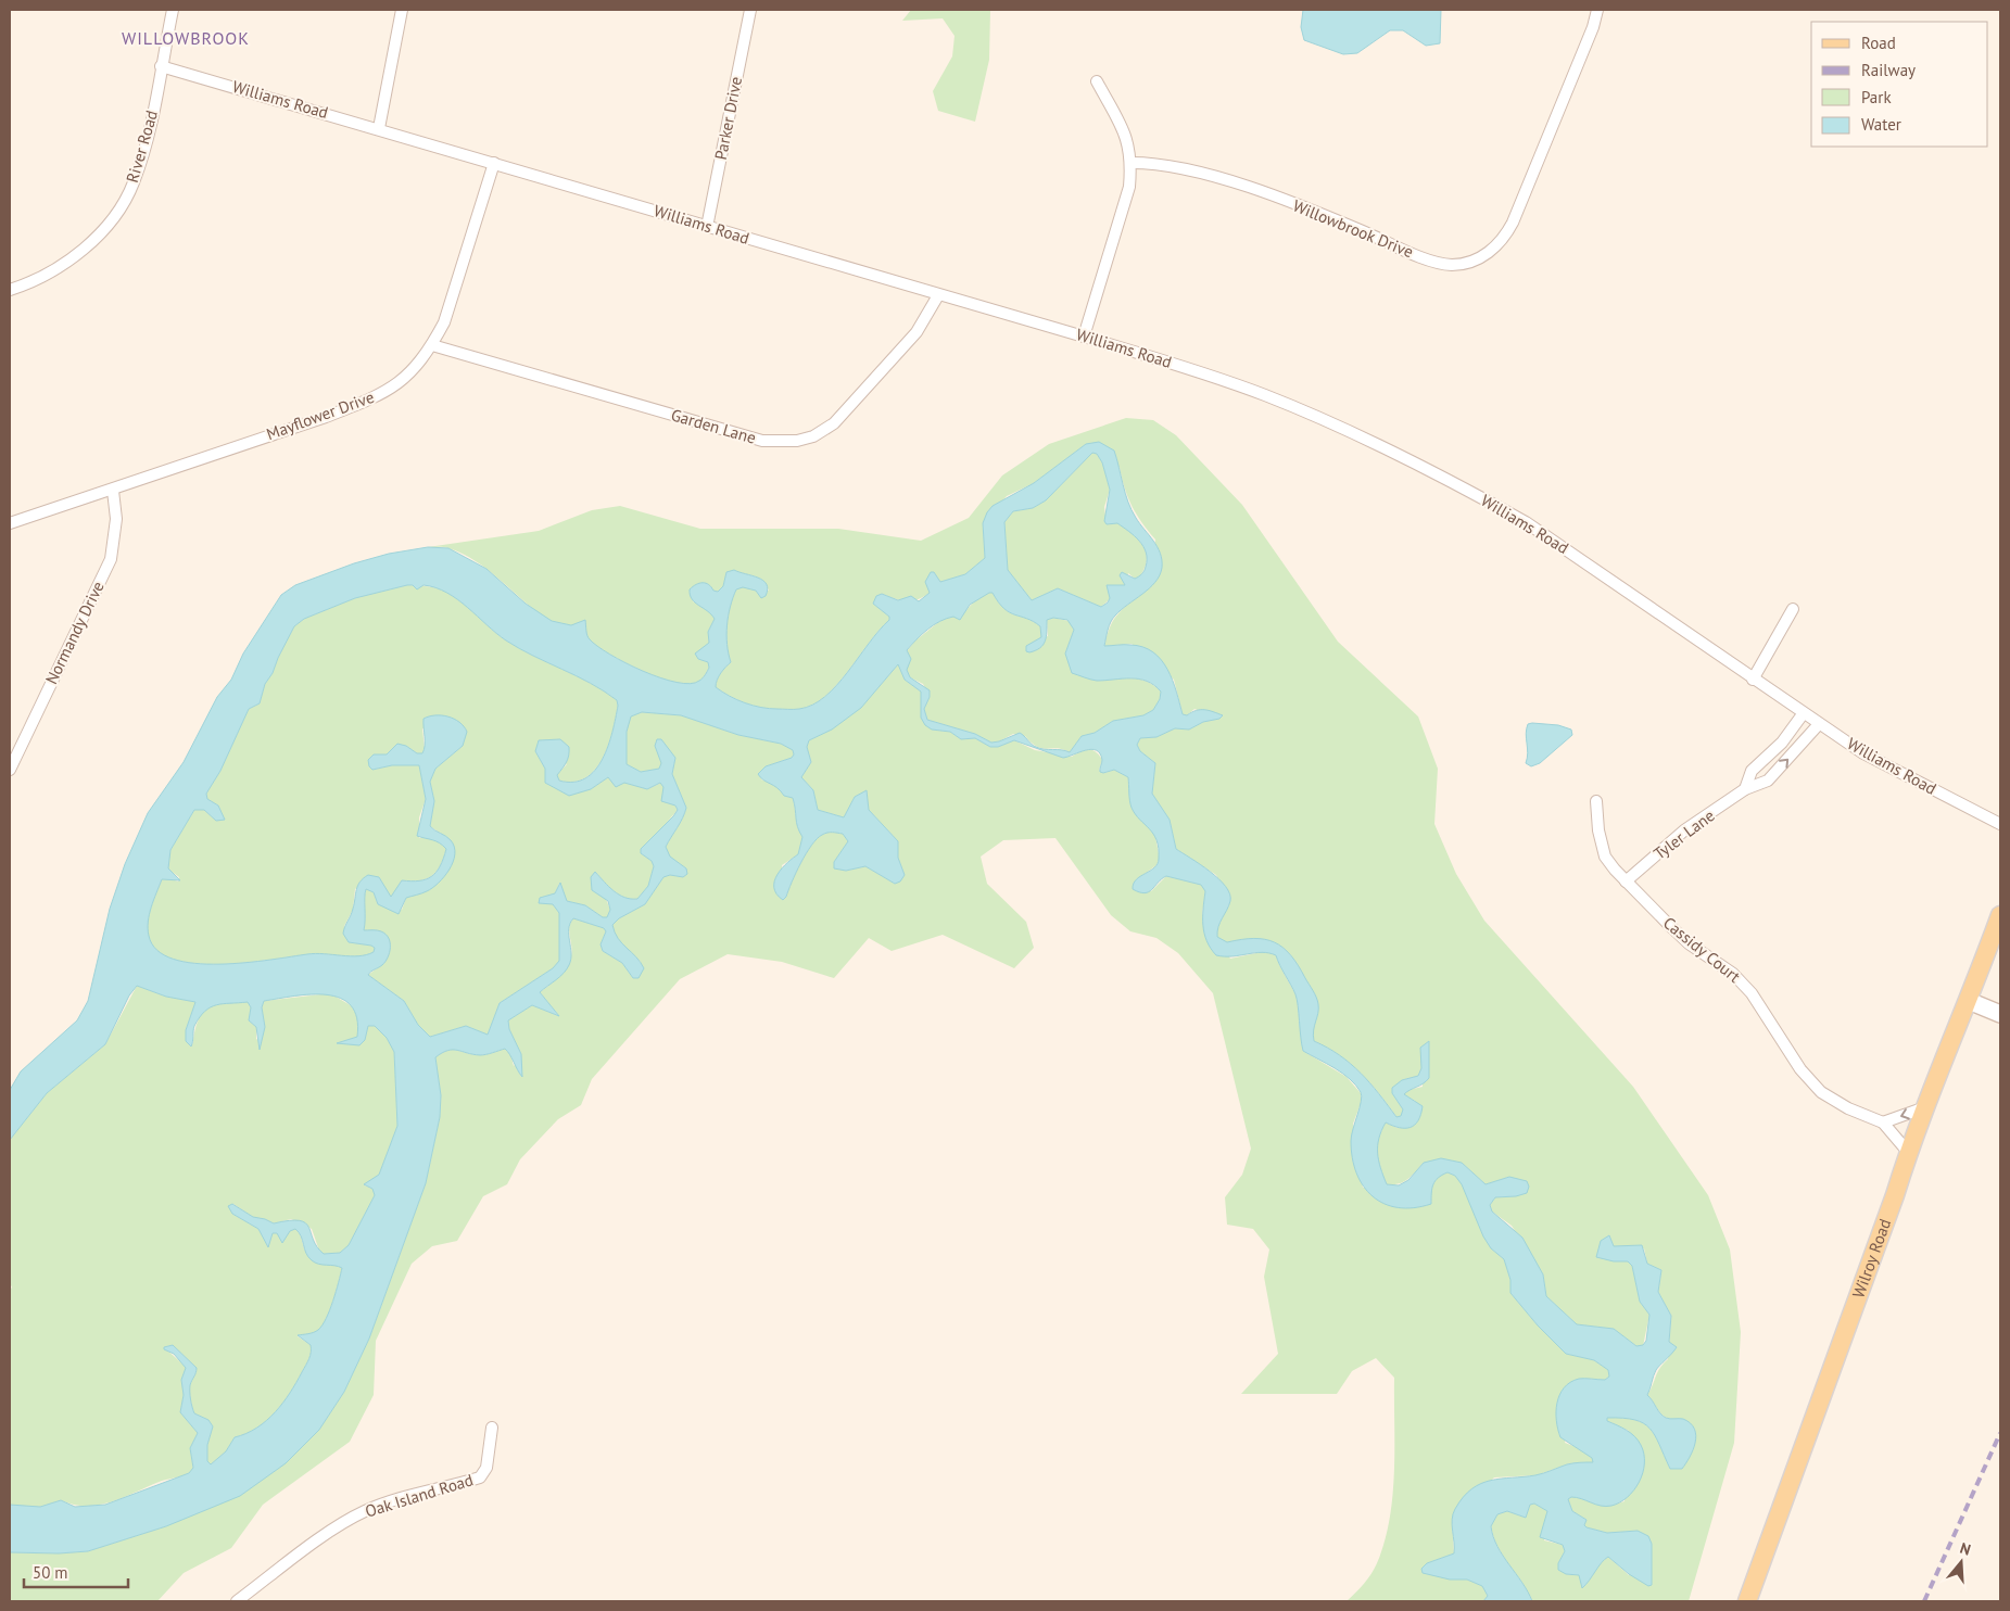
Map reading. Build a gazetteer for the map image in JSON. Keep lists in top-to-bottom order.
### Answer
{
  "streets": {
    "main road": ["Wilroy Road"],
    "street": [
      "Williams Road",
      "Parker Drive",
      "River Road",
      "Willowbrook Drive",
      "Mayflower Drive",
      "Garden Lane",
      "Normandy Drive",
      "Tyler Lane",
      "Cassidy Court",
      "Oak Island Road"
    ]
  },
  "crossings": [
    ["Williams Road", "Parker Drive"],
    ["Williams Road", "River Road"],
    ["Williams Road", "Mayflower Drive"],
    ["Williams Road", "Garden Lane"],
    ["Williams Road", "Tyler Lane"],
    ["Mayflower Drive", "Garden Lane"],
    ["Mayflower Drive", "Normandy Drive"],
    ["Tyler Lane", "Cassidy Court"],
    ["Cassidy Court", "Wilroy Road"]
  ],
  "districts": ["WILLOWBROOK"],
  "legend": [
    "Road",
    "Railway",
    "Park",
    "Water"
  ],
  "scale_bar": "50 m",
  "north": "top"
}
